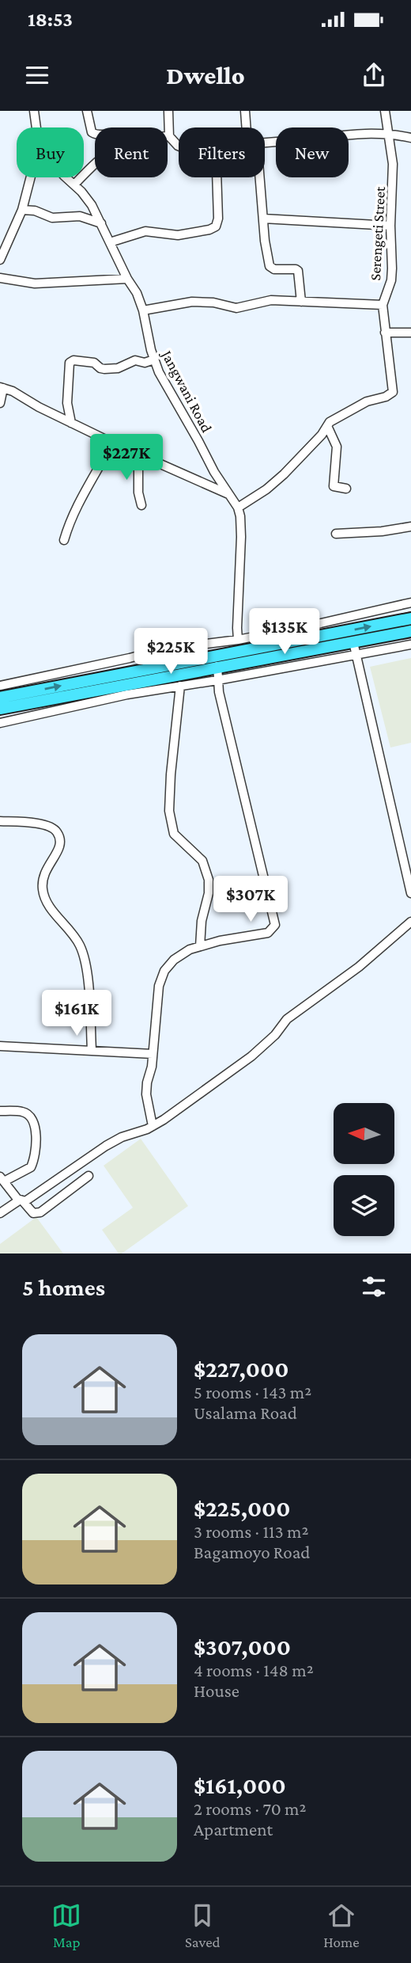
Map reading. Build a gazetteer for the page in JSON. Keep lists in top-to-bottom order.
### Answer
{
  "streets": {
    "street": ["Serengeti Street", "Jangwani Road"]
  },
  "crossings": [
    ["Serengeti Street", "Jangwani Road"]
  ],
  "north": "left",
  "page": {
    "status": "18:53",
    "header": "Dwello",
    "chip": [
      "Buy",
      "Rent",
      "Filters",
      "New"
    ],
    "price": [
      "$227K",
      "$135K",
      "$225K",
      "$307K",
      "$161K"
    ],
    "heading": "5 homes",
    "list": [
      {
        "name": "$227,000",
        "note": "5 rooms · 143 m² · Usalama Road"
      },
      {
        "name": "$225,000",
        "note": "3 rooms · 113 m² · Bagamoyo Road"
      },
      {
        "name": "$307,000",
        "note": "4 rooms · 148 m² · House"
      },
      {
        "name": "$161,000",
        "note": "2 rooms · 70 m² · Apartment"
      }
    ],
    "tabs": ["Map", "Saved", "Home"]
  }
}
